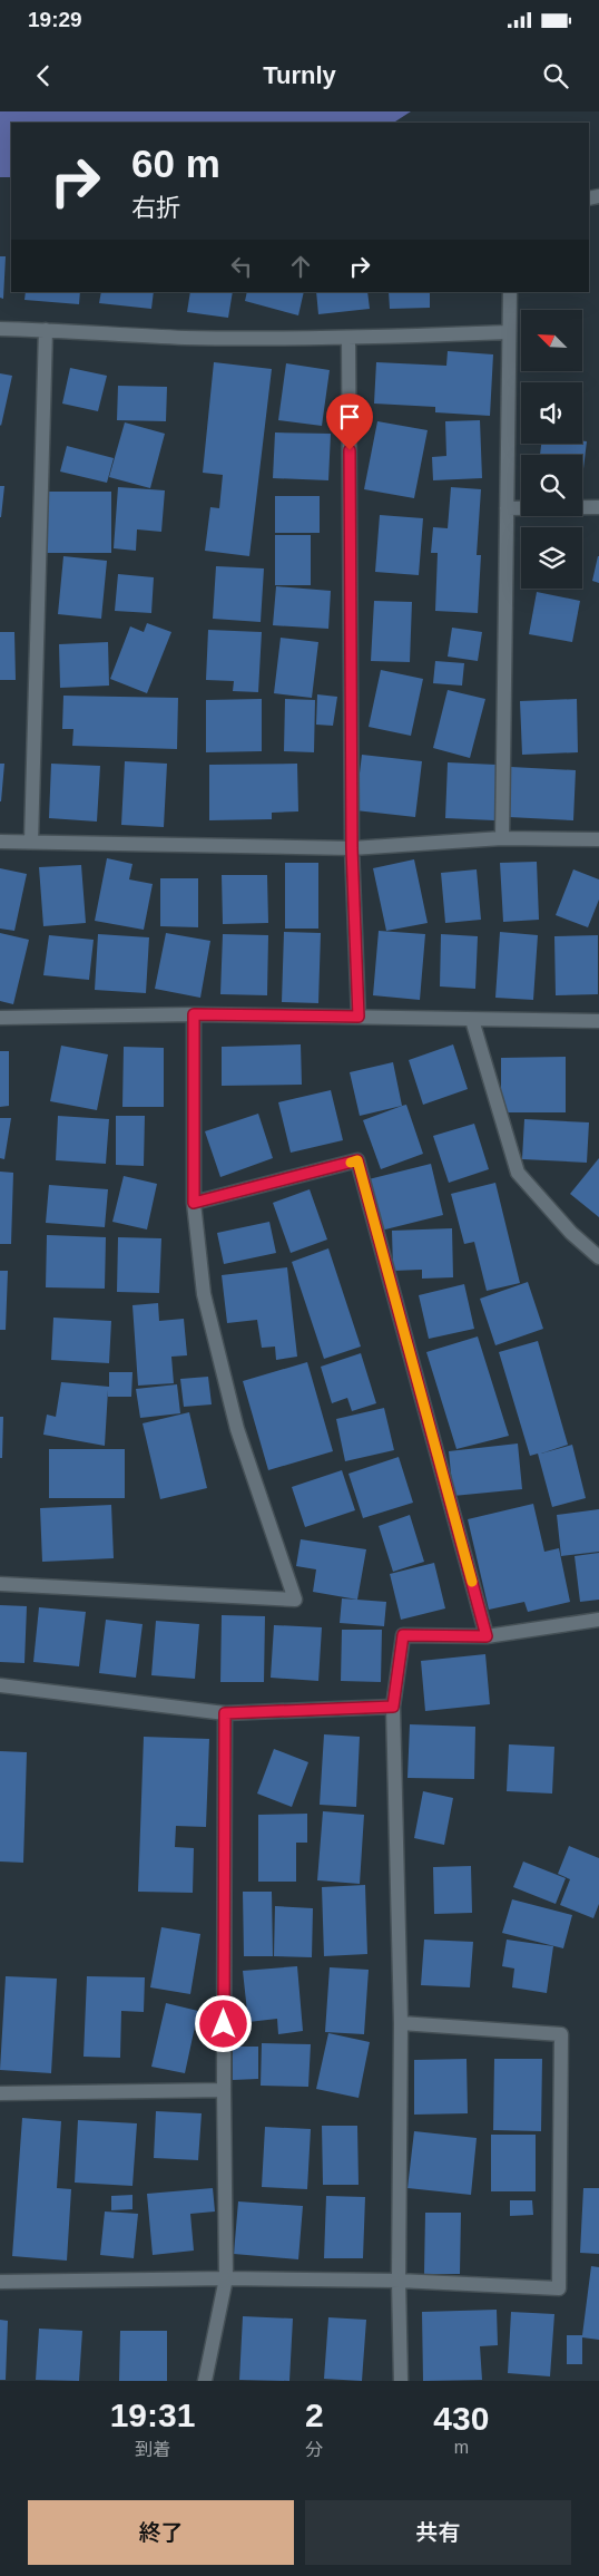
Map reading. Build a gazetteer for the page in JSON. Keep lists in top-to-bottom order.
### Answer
{
  "north": "top left",
  "page": {
    "status": "19:29",
    "header": "Turnly",
    "turn": ["60 m", "右折"],
    "eta": [
      "19:31",
      "到着",
      "2",
      "分",
      "430",
      "m"
    ],
    "buttons": ["終了", "共有"]
  }
}
